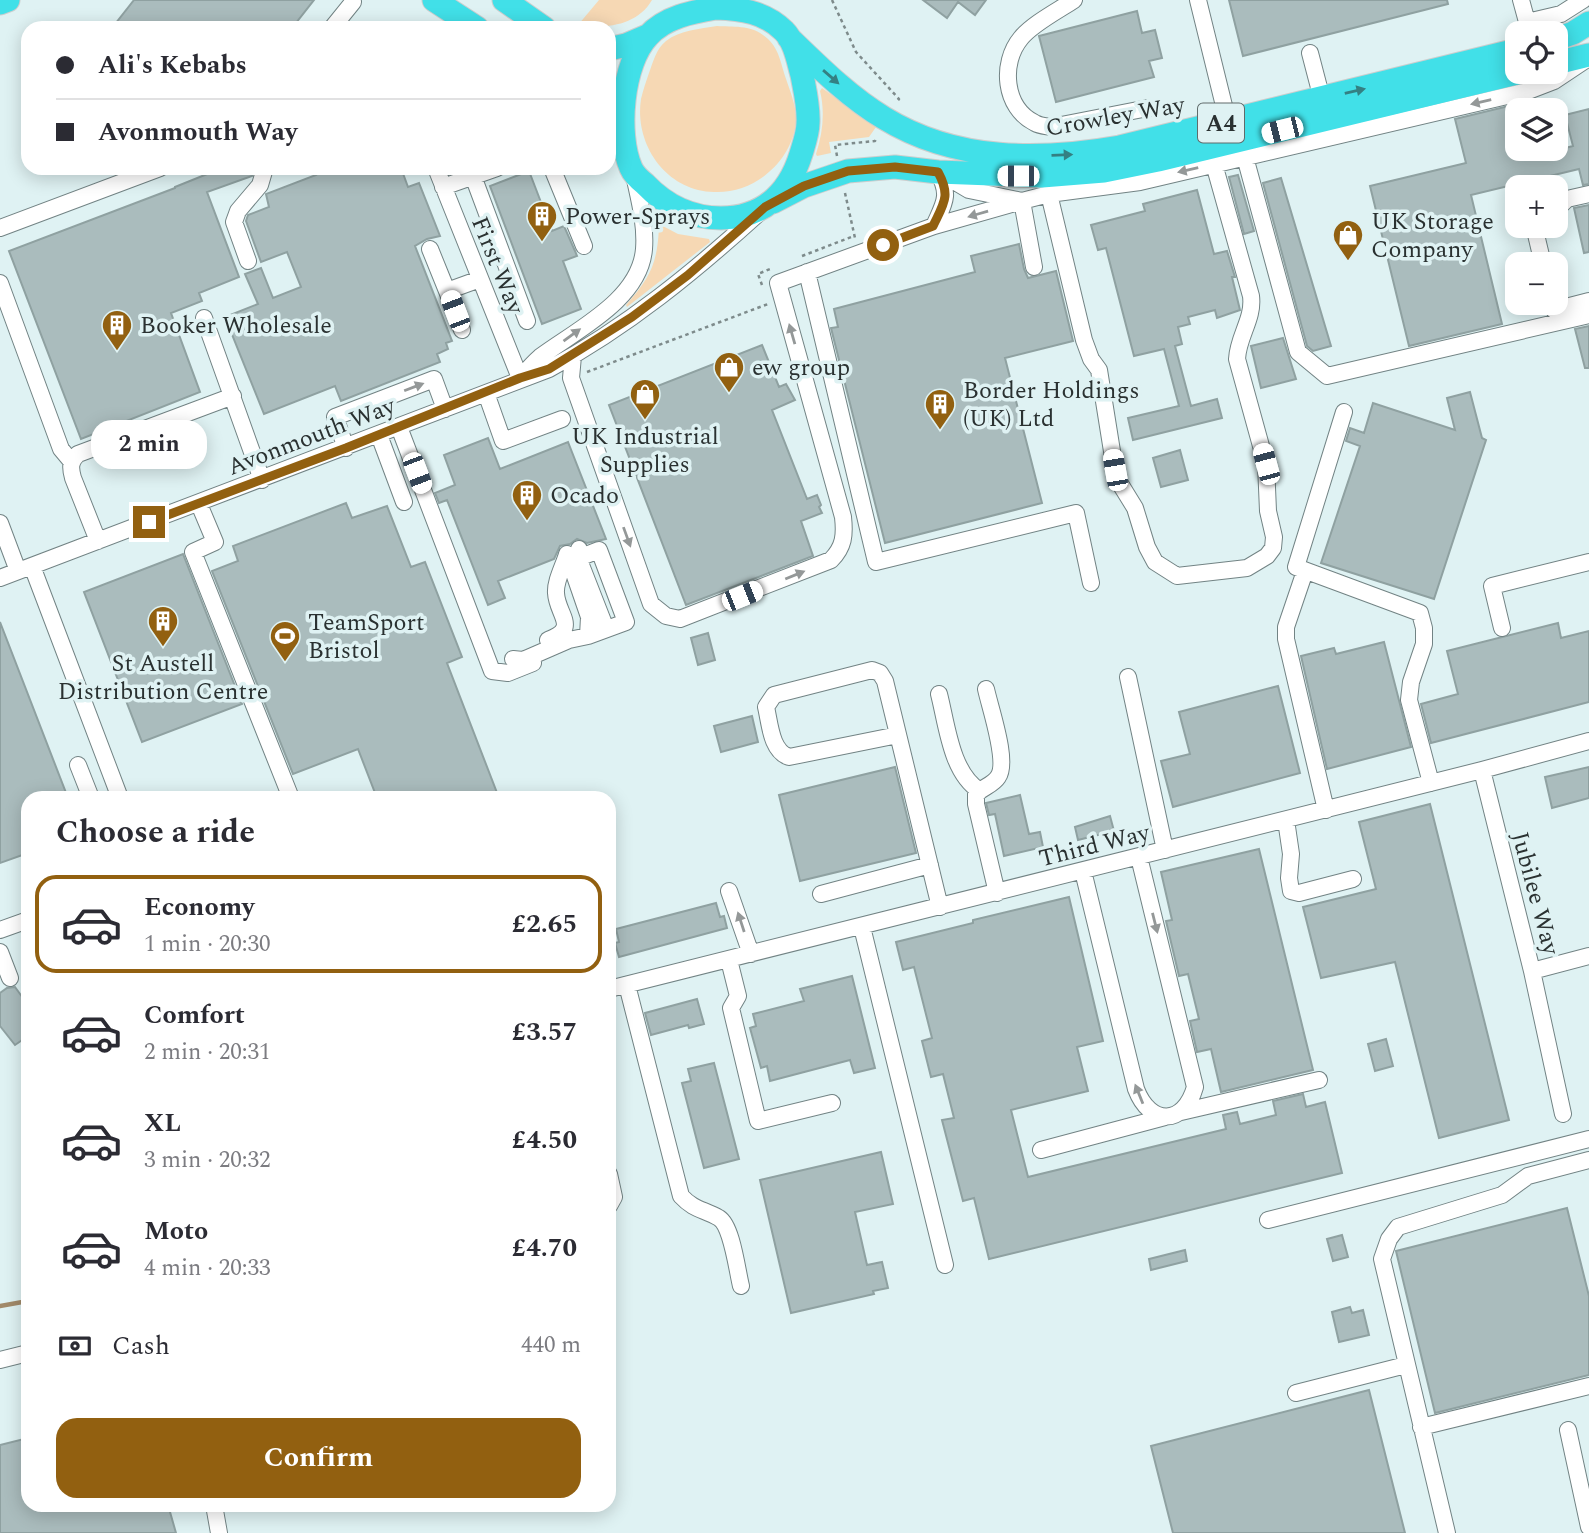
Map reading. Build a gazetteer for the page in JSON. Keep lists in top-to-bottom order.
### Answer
{
  "streets": {
    "highway": ["Crowley Way", "A4"],
    "street": [
      "First Way",
      "Avonmouth Way",
      "Third Way",
      "Jubilee Way"
    ]
  },
  "crossings": [
    ["Crowley Way", "A4"],
    ["Crowley Way", "Avonmouth Way"],
    ["A4", "Avonmouth Way"],
    ["First Way", "Avonmouth Way"],
    ["Third Way", "Jubilee Way"]
  ],
  "places": {
    "building": [
      "Power-Sprays",
      "Booker Wholesale",
      "Border Holdings (UK) Ltd",
      "Ocado",
      "St Austell Distribution Centre"
    ],
    "shop": ["UK Storage Company", "ew group", "UK Industrial Supplies"],
    "sports": ["TeamSport Bristol"]
  },
  "page": {
    "map_buttons": ["+", "−"],
    "banner": ["Ali's Kebabs", "Avonmouth Way"],
    "bubble": "2 min",
    "heading": "Choose a ride",
    "list": [
      {
        "name": "Economy",
        "note": "1 min · 20:30",
        "value": "£2.65"
      },
      {
        "name": "Comfort",
        "note": "2 min · 20:31",
        "value": "£3.57"
      },
      {
        "name": "XL",
        "note": "3 min · 20:32",
        "value": "£4.50"
      },
      {
        "name": "Moto",
        "note": "4 min · 20:33",
        "value": "£4.70"
      }
    ],
    "pay": ["Cash", "440 m"],
    "buttons": "Confirm"
  }
}
